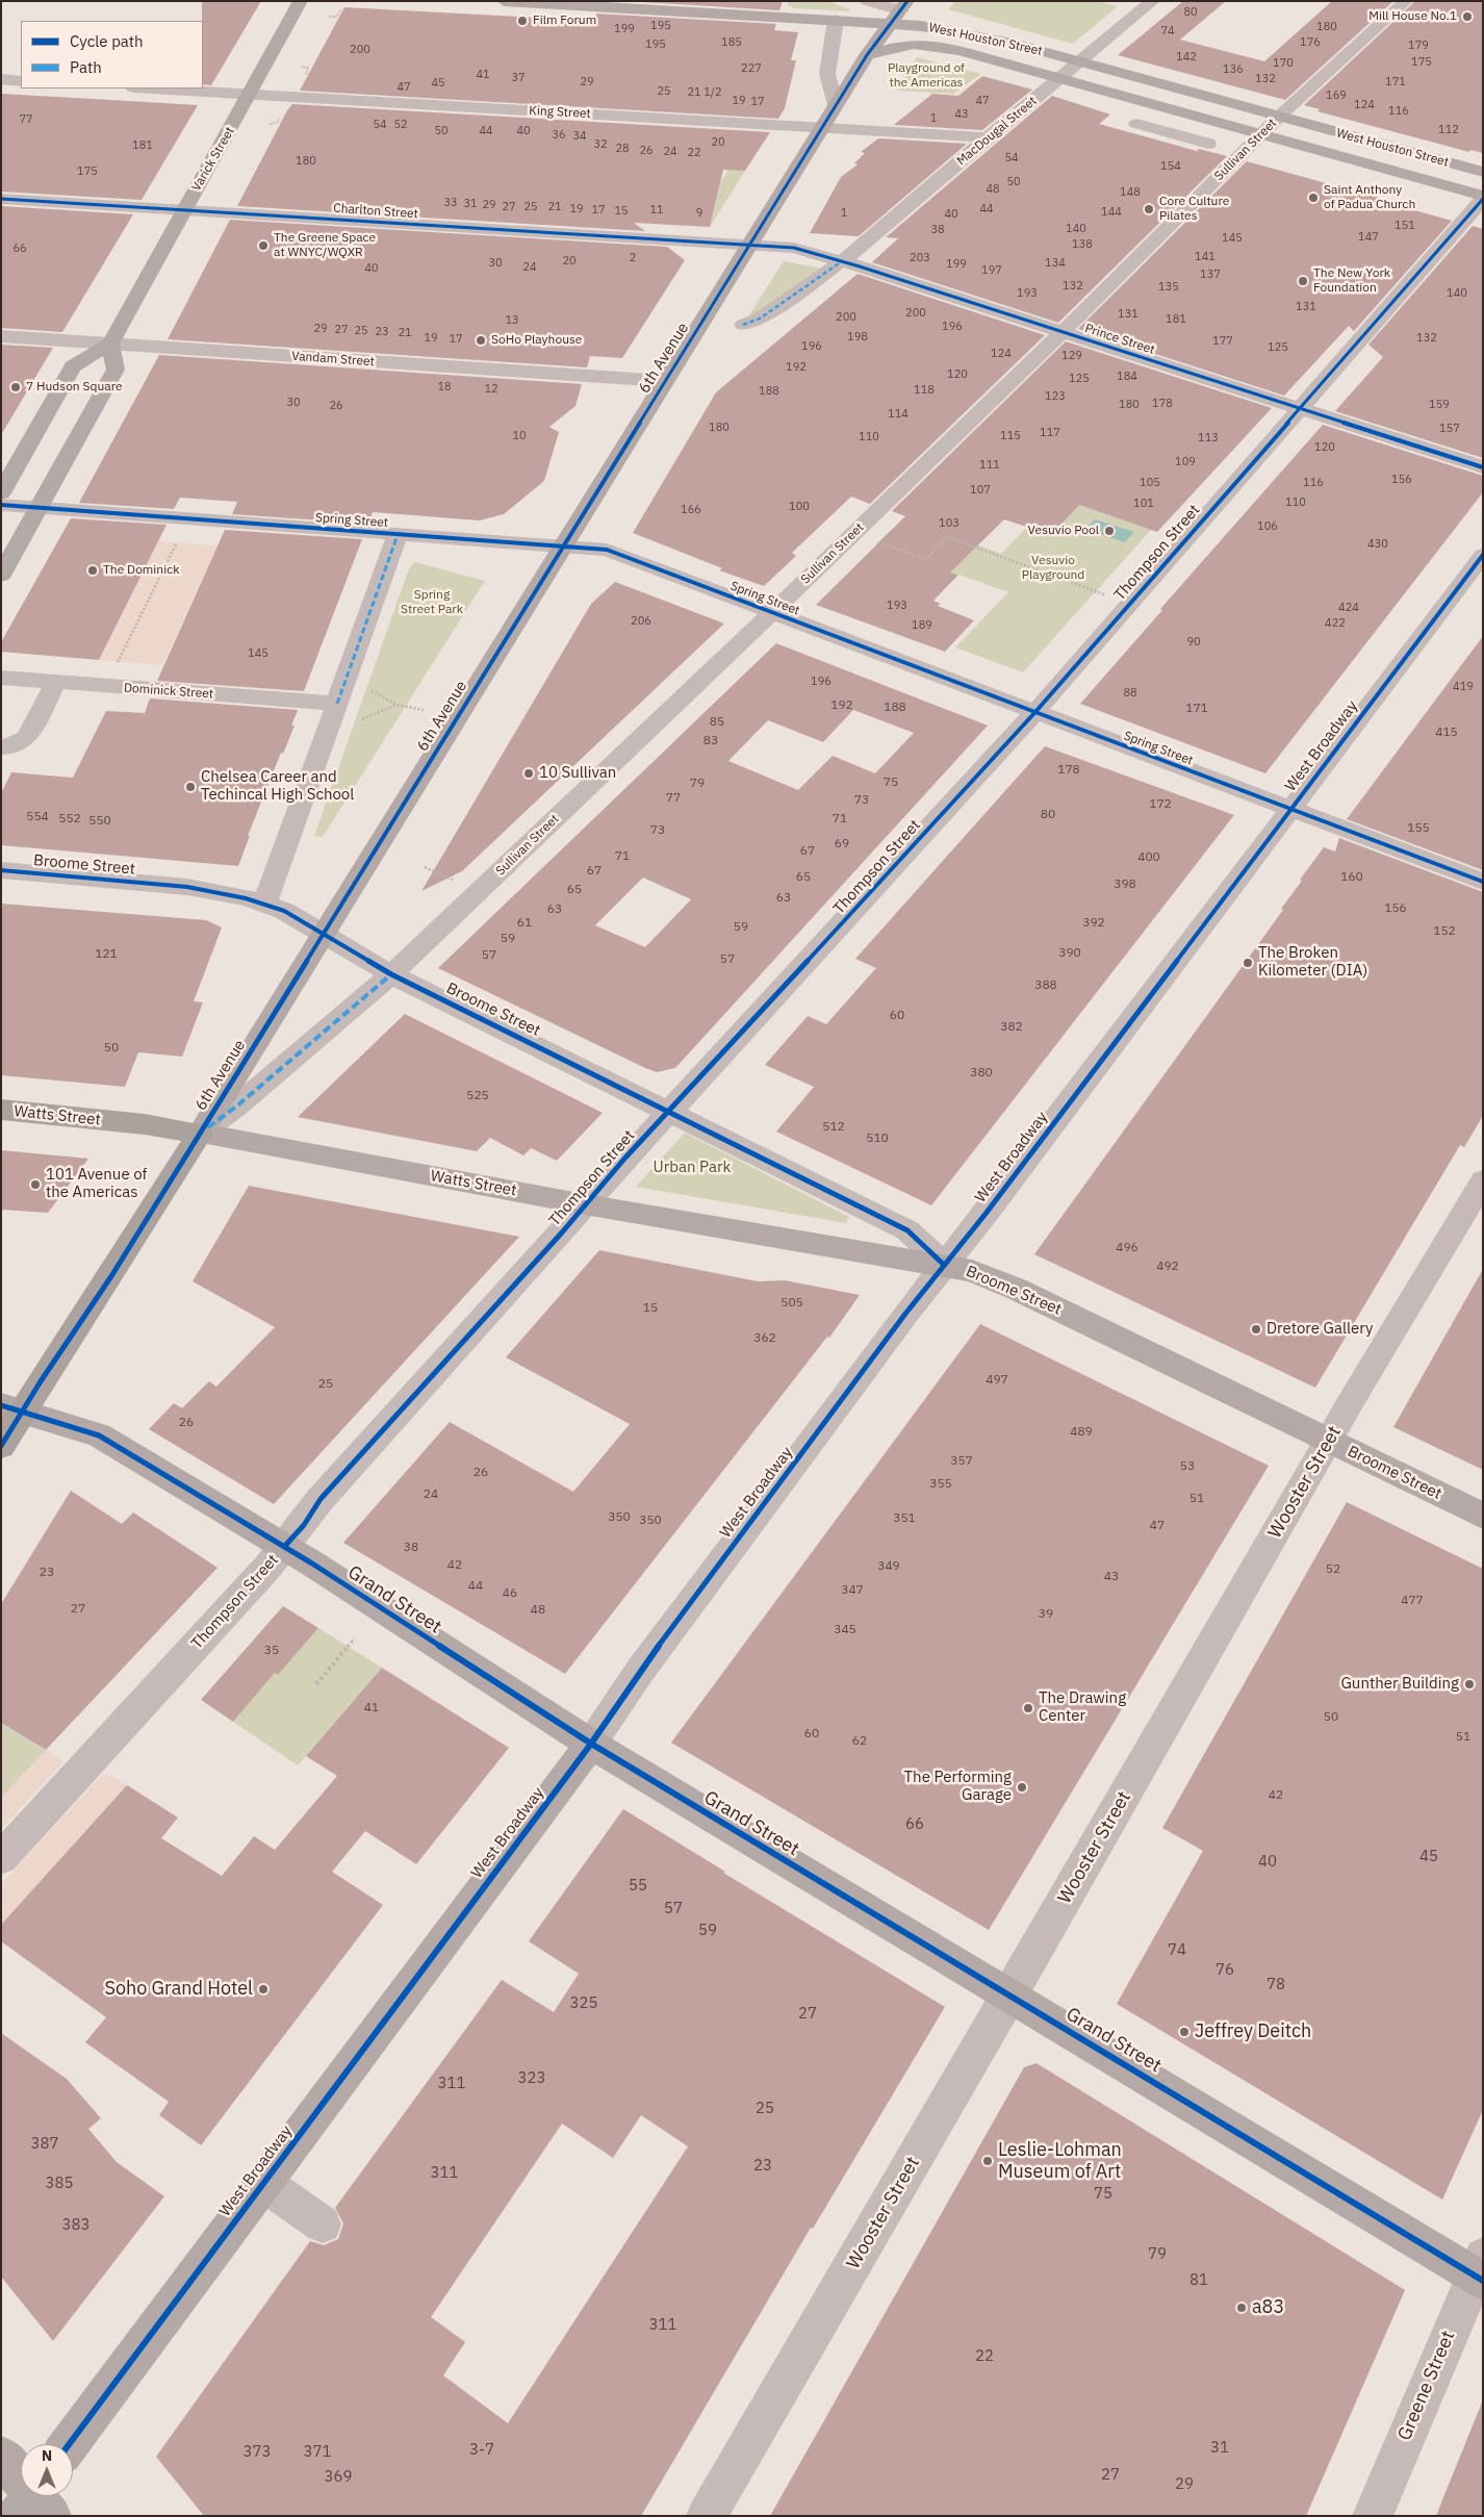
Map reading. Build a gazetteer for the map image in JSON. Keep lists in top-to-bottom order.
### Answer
{
  "streets": {
    "highway": ["6th Avenue", "Watts Street"],
    "main road": [
      "West Houston Street",
      "Varick Street",
      "West Broadway",
      "Broome Street",
      "Grand Street"
    ],
    "street": [
      "King Street",
      "MacDougal Street",
      "Sullivan Street",
      "Charlton Street",
      "Prince Street",
      "Vandam Street",
      "Spring Street",
      "Thompson Street",
      "Dominick Street",
      "Wooster Street",
      "Greene Street"
    ]
  },
  "crossings": [
    ["West Houston Street", "MacDougal Street"],
    ["West Houston Street", "Sullivan Street"],
    ["West Houston Street", "6th Avenue"],
    ["West Houston Street", "Thompson Street"],
    ["King Street", "MacDougal Street"],
    ["King Street", "Varick Street"],
    ["King Street", "6th Avenue"],
    ["MacDougal Street", "Prince Street"],
    ["Sullivan Street", "Prince Street"],
    ["Sullivan Street", "6th Avenue"],
    ["Sullivan Street", "Spring Street"],
    ["Sullivan Street", "Broome Street"],
    ["Sullivan Street", "Watts Street"],
    ["Varick Street", "Charlton Street"],
    ["Varick Street", "Vandam Street"],
    ["Charlton Street", "Prince Street"],
    ["Charlton Street", "6th Avenue"],
    ["Prince Street", "6th Avenue"],
    ["Prince Street", "Thompson Street"],
    ["6th Avenue", "Vandam Street"],
    ["6th Avenue", "Spring Street"],
    ["6th Avenue", "Broome Street"],
    ["6th Avenue", "Watts Street"],
    ["6th Avenue", "Grand Street"],
    ["Spring Street", "Thompson Street"],
    ["Spring Street", "West Broadway"],
    ["Thompson Street", "Broome Street"],
    ["Thompson Street", "Watts Street"],
    ["Thompson Street", "Grand Street"],
    ["West Broadway", "Broome Street"],
    ["West Broadway", "Watts Street"],
    ["West Broadway", "Grand Street"],
    ["Broome Street", "Watts Street"],
    ["Broome Street", "Wooster Street"],
    ["Wooster Street", "Grand Street"],
    ["Grand Street", "Greene Street"]
  ],
  "parks": [
    "Playground of the Americas",
    "Vesuvio Playground",
    "Spring Street Park",
    "Urban Park"
  ],
  "places": [
    "Mill House No.1",
    "Film Forum",
    "Saint Anthony of Padua Church",
    "Core Culture Pilates",
    "The Greene Space at WNYC/WQXR",
    "The New York Foundation",
    "SoHo Playhouse",
    "7 Hudson Square",
    "Vesuvio Pool",
    "The Dominick",
    "10 Sullivan",
    "Chelsea Career and Techincal High School",
    "The Broken Kilometer (DIA)",
    "101 Avenue of the Americas",
    "Dretore Gallery",
    "Gunther Building",
    "The Drawing Center",
    "The Performing Garage",
    "Soho Grand Hotel",
    "Jeffrey Deitch",
    "Leslie-Lohman Museum of Art",
    "a83"
  ],
  "house_numbers": [
    "80",
    "195",
    "180",
    "199",
    "74",
    "185",
    "176",
    "195",
    "179",
    "200",
    "142",
    "175",
    "170",
    "227",
    "136",
    "41",
    "37",
    "132",
    "29",
    "171",
    "45",
    "47",
    "25",
    "21 1/2",
    "169",
    "19",
    "47",
    "17",
    "124",
    "116",
    "43",
    "1",
    "77",
    "54",
    "52",
    "112",
    "50",
    "44",
    "40",
    "36",
    "34",
    "20",
    "32",
    "181",
    "28",
    "26",
    "24",
    "22",
    "54",
    "180",
    "154",
    "175",
    "50",
    "48",
    "148",
    "33",
    "31",
    "29",
    "27",
    "25",
    "21",
    "19",
    "44",
    "17",
    "11",
    "15",
    "144",
    "9",
    "1",
    "40",
    "151",
    "140",
    "38",
    "147",
    "145",
    "138",
    "66",
    "141",
    "2",
    "203",
    "20",
    "30",
    "134",
    "199",
    "24",
    "40",
    "197",
    "137",
    "132",
    "135",
    "193",
    "140",
    "131",
    "200",
    "131",
    "200",
    "181",
    "13",
    "196",
    "29",
    "27",
    "25",
    "23",
    "21",
    "198",
    "19",
    "132",
    "17",
    "177",
    "196",
    "125",
    "124",
    "129",
    "192",
    "120",
    "184",
    "125",
    "18",
    "12",
    "118",
    "188",
    "123",
    "30",
    "178",
    "180",
    "159",
    "26",
    "114",
    "180",
    "157",
    "117",
    "10",
    "115",
    "110",
    "113",
    "120",
    "109",
    "111",
    "156",
    "105",
    "116",
    "107",
    "110",
    "101",
    "100",
    "166",
    "103",
    "106",
    "430",
    "193",
    "424",
    "206",
    "422",
    "189",
    "90",
    "145",
    "196",
    "419",
    "88",
    "192",
    "188",
    "171",
    "85",
    "415",
    "83",
    "178",
    "75",
    "79",
    "77",
    "73",
    "172",
    "80",
    "554",
    "552",
    "71",
    "550",
    "155",
    "73",
    "69",
    "67",
    "71",
    "400",
    "67",
    "65",
    "160",
    "398",
    "65",
    "63",
    "156",
    "63",
    "61",
    "392",
    "59",
    "152",
    "59",
    "390",
    "121",
    "57",
    "57",
    "388",
    "60",
    "382",
    "50",
    "380",
    "525",
    "512",
    "510",
    "496",
    "492",
    "505",
    "15",
    "362",
    "497",
    "25",
    "26",
    "489",
    "357",
    "53",
    "26",
    "355",
    "24",
    "51",
    "350",
    "351",
    "350",
    "47",
    "38",
    "42",
    "349",
    "52",
    "23",
    "43",
    "44",
    "347",
    "46",
    "477",
    "27",
    "48",
    "39",
    "345",
    "35",
    "41",
    "50",
    "60",
    "51",
    "62",
    "42",
    "66",
    "45",
    "40",
    "55",
    "57",
    "59",
    "74",
    "76",
    "78",
    "325",
    "27",
    "323",
    "311",
    "25",
    "387",
    "23",
    "311",
    "385",
    "75",
    "383",
    "79",
    "81",
    "311",
    "22",
    "31",
    "3-7",
    "373",
    "371",
    "27",
    "369",
    "29"
  ],
  "legend": ["Cycle path", "Path"],
  "north": "top"
}
